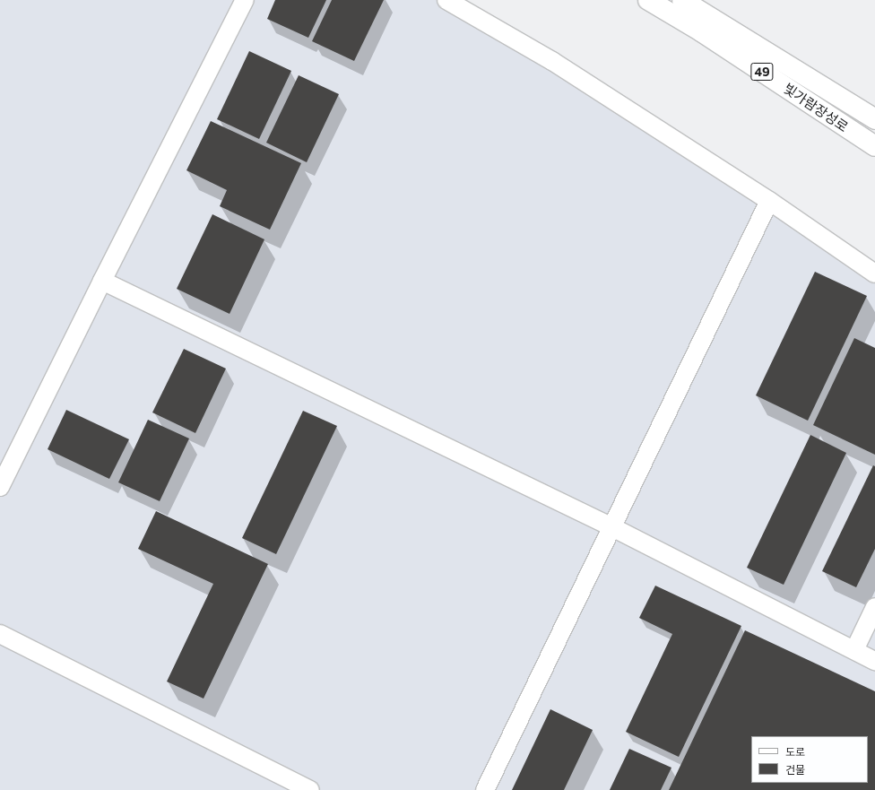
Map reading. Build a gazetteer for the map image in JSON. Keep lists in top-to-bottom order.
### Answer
{
  "streets": {
    "highway": ["49", "빛가람장성로"]
  },
  "legend": ["도로", "건물"]
}
